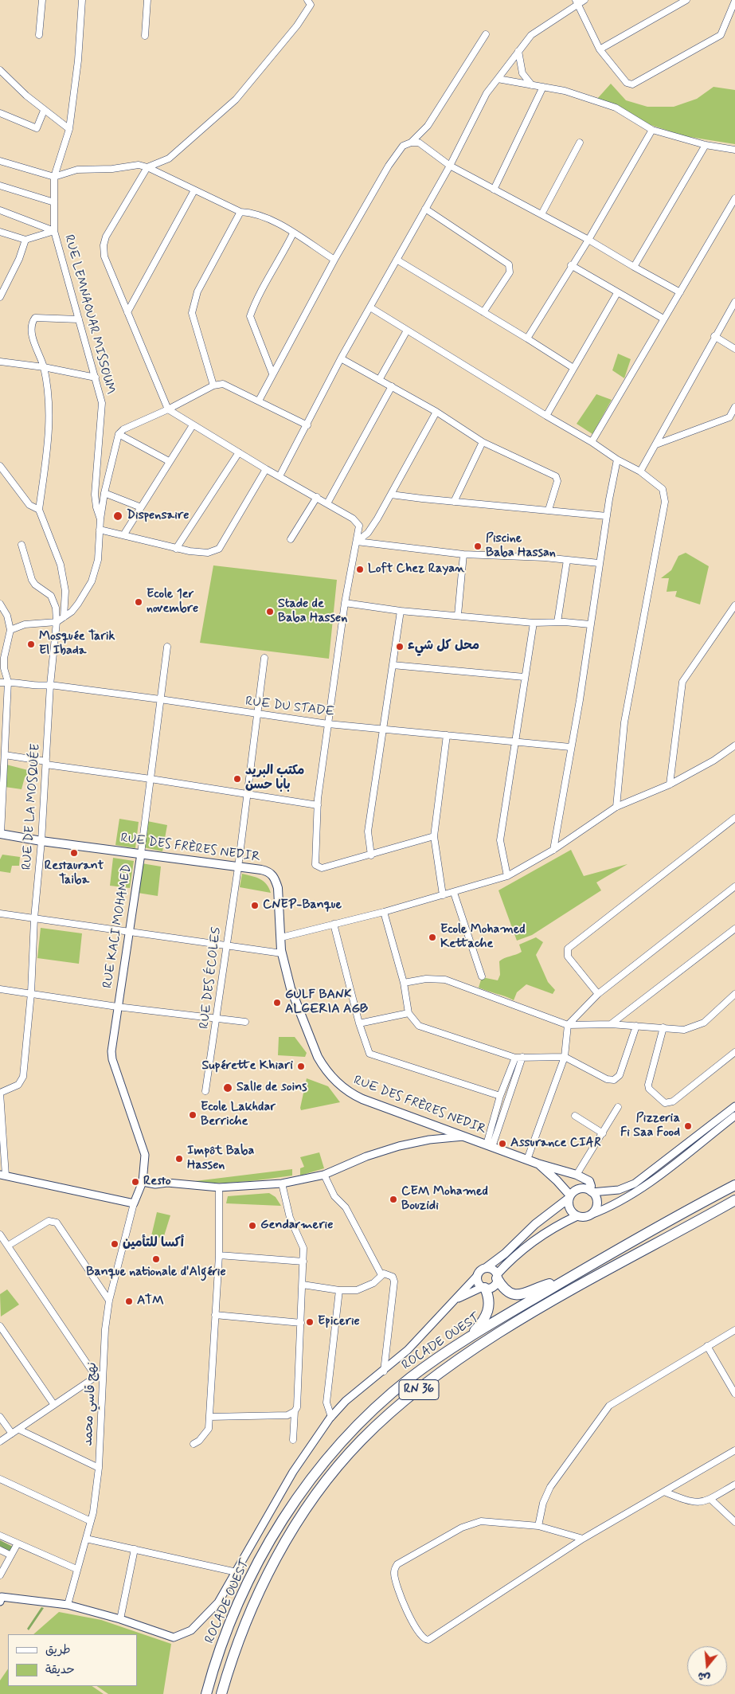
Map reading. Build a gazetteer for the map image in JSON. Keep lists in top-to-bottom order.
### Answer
{
  "streets": {
    "highway": ["ROCADE OUEST", "RN 36"],
    "main road": ["RUE DES FRÈRES NEDIR"],
    "street": [
      "RUE LEMNAOUAR MISSOUM",
      "RUE DU STADE",
      "RUE DE LA MOSQUÉE",
      "RUE KACI MOHAMED",
      "RUE DES ÉCOLES",
      "نهج قاسي محمد"
    ]
  },
  "crossings": [
    ["RUE LEMNAOUAR MISSOUM", "RUE DE LA MOSQUÉE"],
    ["RUE DU STADE", "RUE DE LA MOSQUÉE"],
    ["RUE DU STADE", "RUE KACI MOHAMED"],
    ["RUE DU STADE", "RUE DES ÉCOLES"],
    ["RUE DE LA MOSQUÉE", "RUE DES FRÈRES NEDIR"],
    ["RUE DES FRÈRES NEDIR", "RUE KACI MOHAMED"],
    ["RUE DES FRÈRES NEDIR", "RUE DES ÉCOLES"],
    ["RUE KACI MOHAMED", "نهج قاسي محمد"]
  ],
  "places": [
    "Dispensaire",
    "Piscine Baba Hassan",
    "Loft Chez Rayan",
    "Ecole 1er novembre",
    "Stade de Baba Hassen",
    "Mosquée Tarik El Ibada",
    "محل كل شيء",
    "مكتب البريد بابا حسن",
    "Restaurant Taiba",
    "CNEP-Banque",
    "Ecole Mohamed Kettache",
    "GULF BANK ALGERIA AGB",
    "Supérette Khiari",
    "Salle de soins",
    "Ecole Lakhdar Berriche",
    "Pizzeria Fi Saa Food",
    "Assurance CIAR",
    "Impôt Baba Hassen",
    "Resto",
    "CEM Mohamed Bouzidi",
    "Gendarmerie",
    "أكسا للتأمين",
    "Banque nationale d'Algérie",
    "ATM",
    "Epicerie"
  ],
  "legend": ["طريق", "حديقة"],
  "north": "bottom"
}
